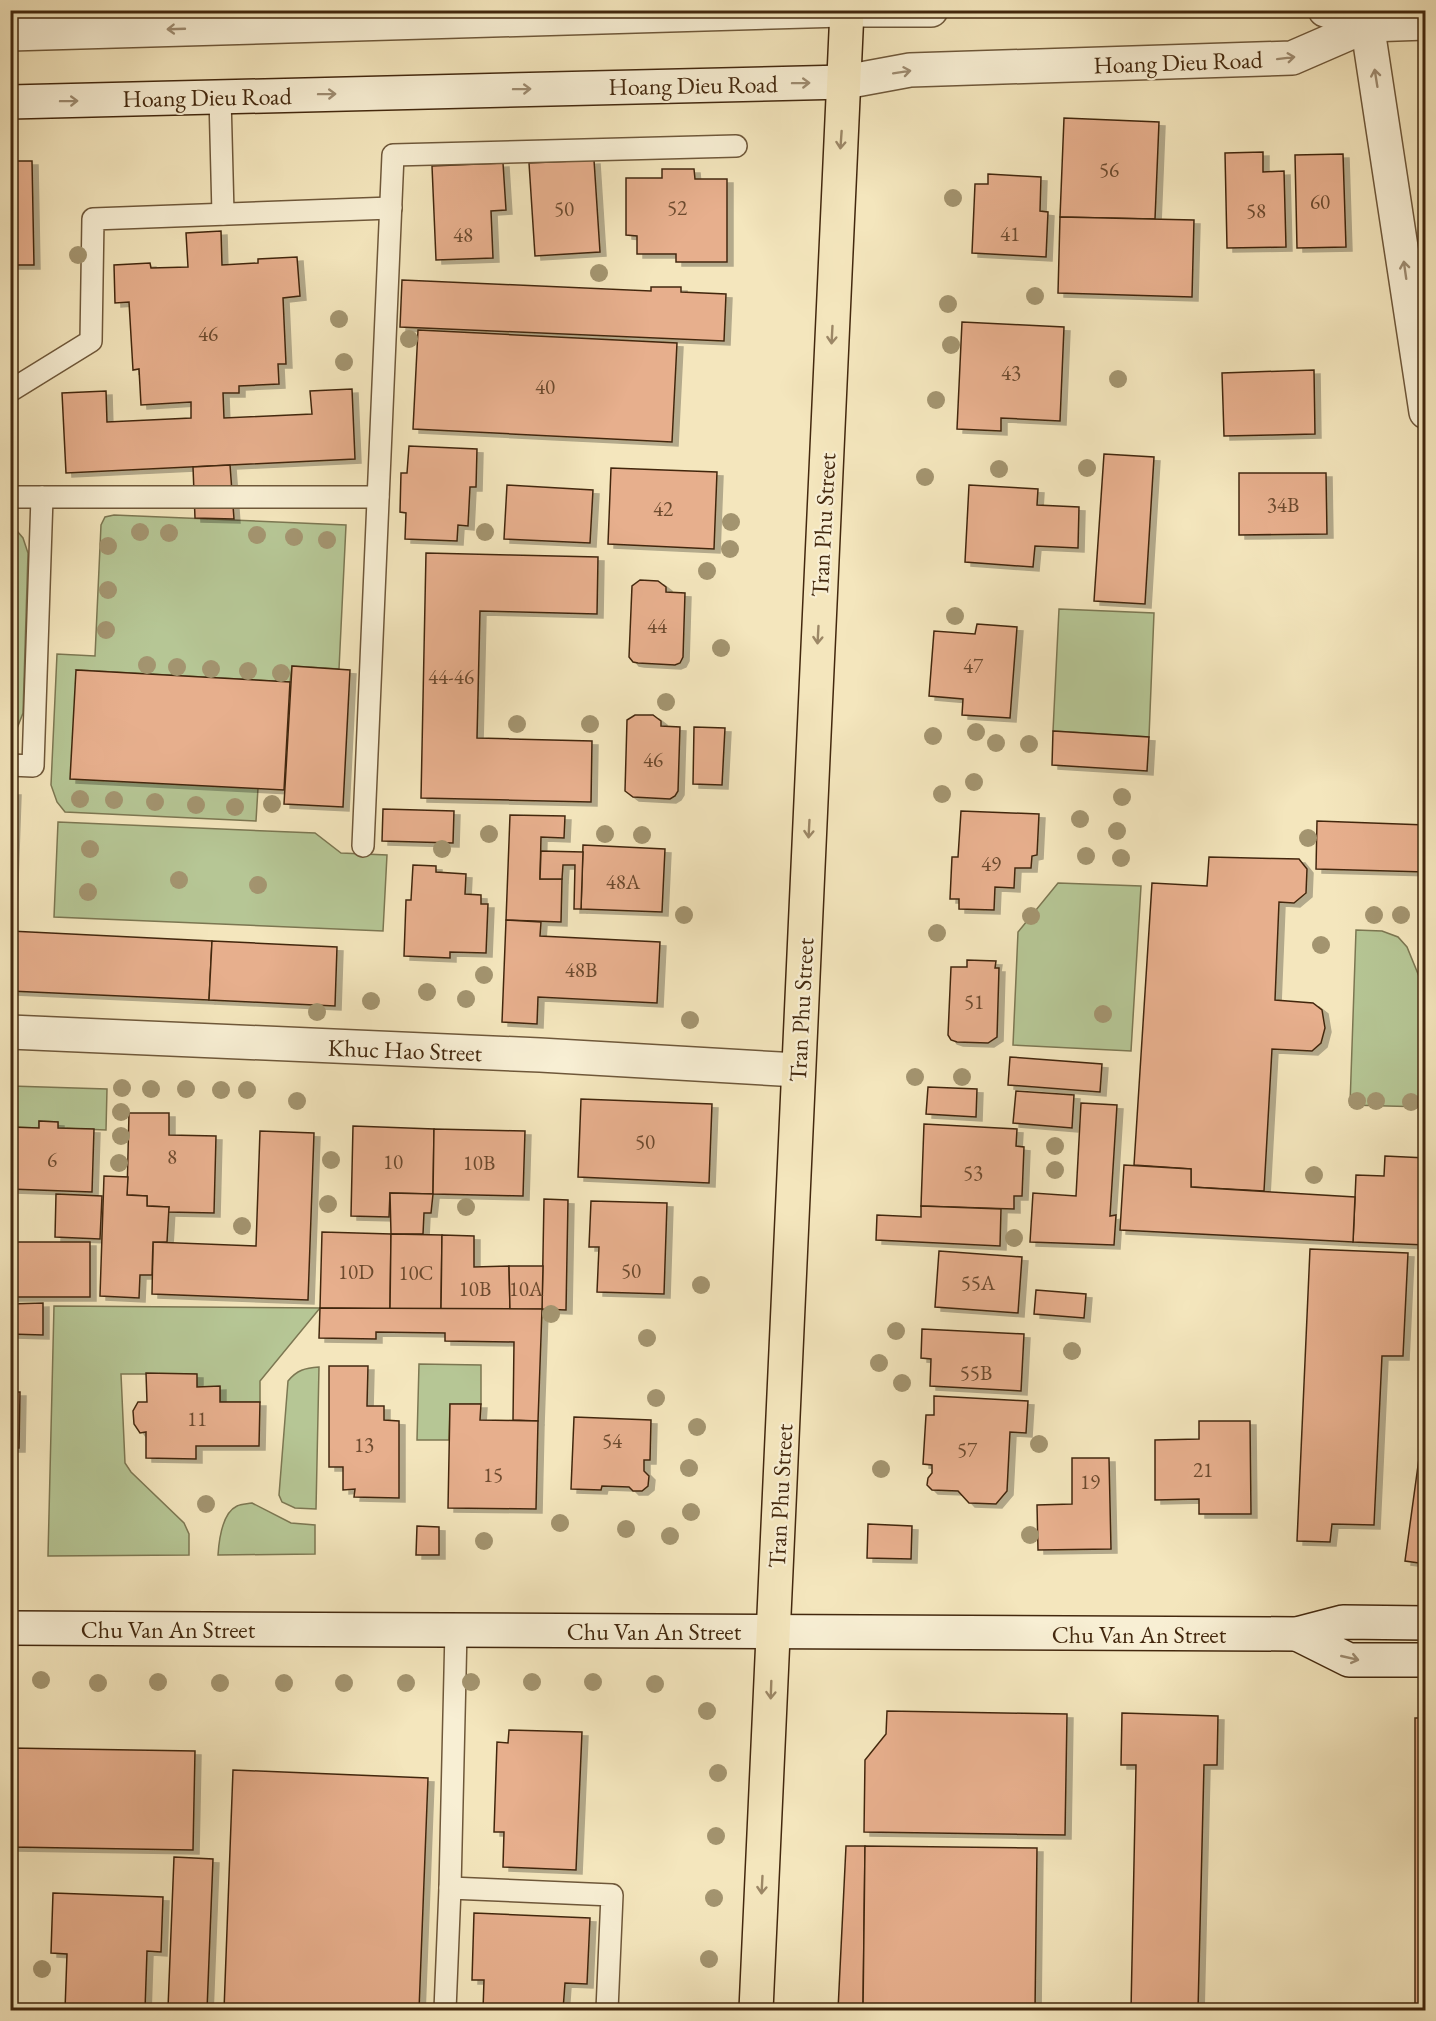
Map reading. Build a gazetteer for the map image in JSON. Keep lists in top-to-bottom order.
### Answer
{
  "streets": {
    "main road": ["Tran Phu Street"],
    "street": ["Hoang Dieu Road", "Khuc Hao Street", "Chu Van An Street"]
  },
  "crossings": [
    ["Hoang Dieu Road", "Tran Phu Street"],
    ["Tran Phu Street", "Khuc Hao Street"],
    ["Tran Phu Street", "Chu Van An Street"]
  ],
  "one_way": ["Tran Phu Street"],
  "house_numbers": [
    "56",
    "60",
    "52",
    "50",
    "58",
    "41",
    "48",
    "46",
    "43",
    "40",
    "34B",
    "42",
    "44",
    "47",
    "44-46",
    "46",
    "49",
    "48A",
    "48B",
    "51",
    "50",
    "8",
    "6",
    "10",
    "10B",
    "53",
    "50",
    "10D",
    "10C",
    "55A",
    "10B",
    "10A",
    "55B",
    "11",
    "54",
    "13",
    "57",
    "21",
    "15",
    "19"
  ]
}
